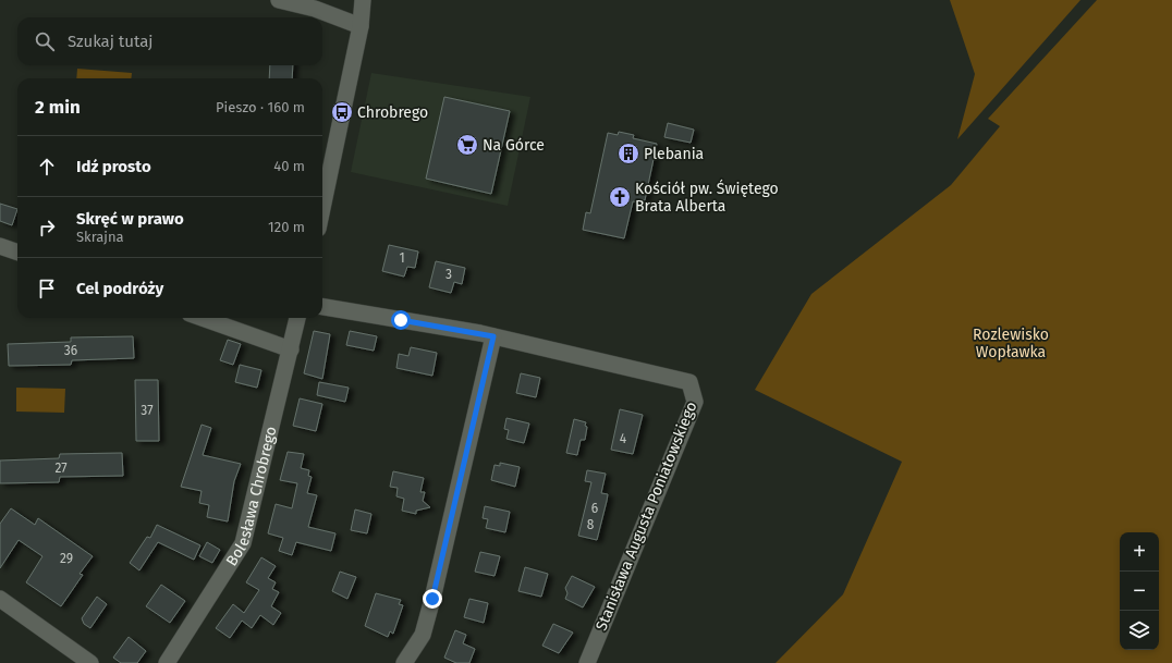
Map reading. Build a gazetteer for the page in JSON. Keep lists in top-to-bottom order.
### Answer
{
  "streets": {
    "street": ["Bolesława Chrobrego", "Stanisława Augusta Poniatowskiego"]
  },
  "parks": ["Rozlewisko Wopławka"],
  "places": {
    "bus stop": ["Chrobrego"],
    "supermarket": ["Na Górce"],
    "building": ["Plebania"],
    "church": ["Kościół pw. Świętego Brata Alberta"]
  },
  "house_numbers": [
    "1",
    "3",
    "36",
    "37",
    "4",
    "27",
    "6",
    "8",
    "29"
  ],
  "page": {
    "search": "Szukaj tutaj",
    "heading": ["2 min", "Pieszo · 160 m"],
    "list": [
      ["Idź prosto", "40 m"],
      ["Skręć w prawo", "Skrajna", "120 m"],
      "Cel podróży"
    ],
    "map_buttons": ["+", "−"]
  }
}
